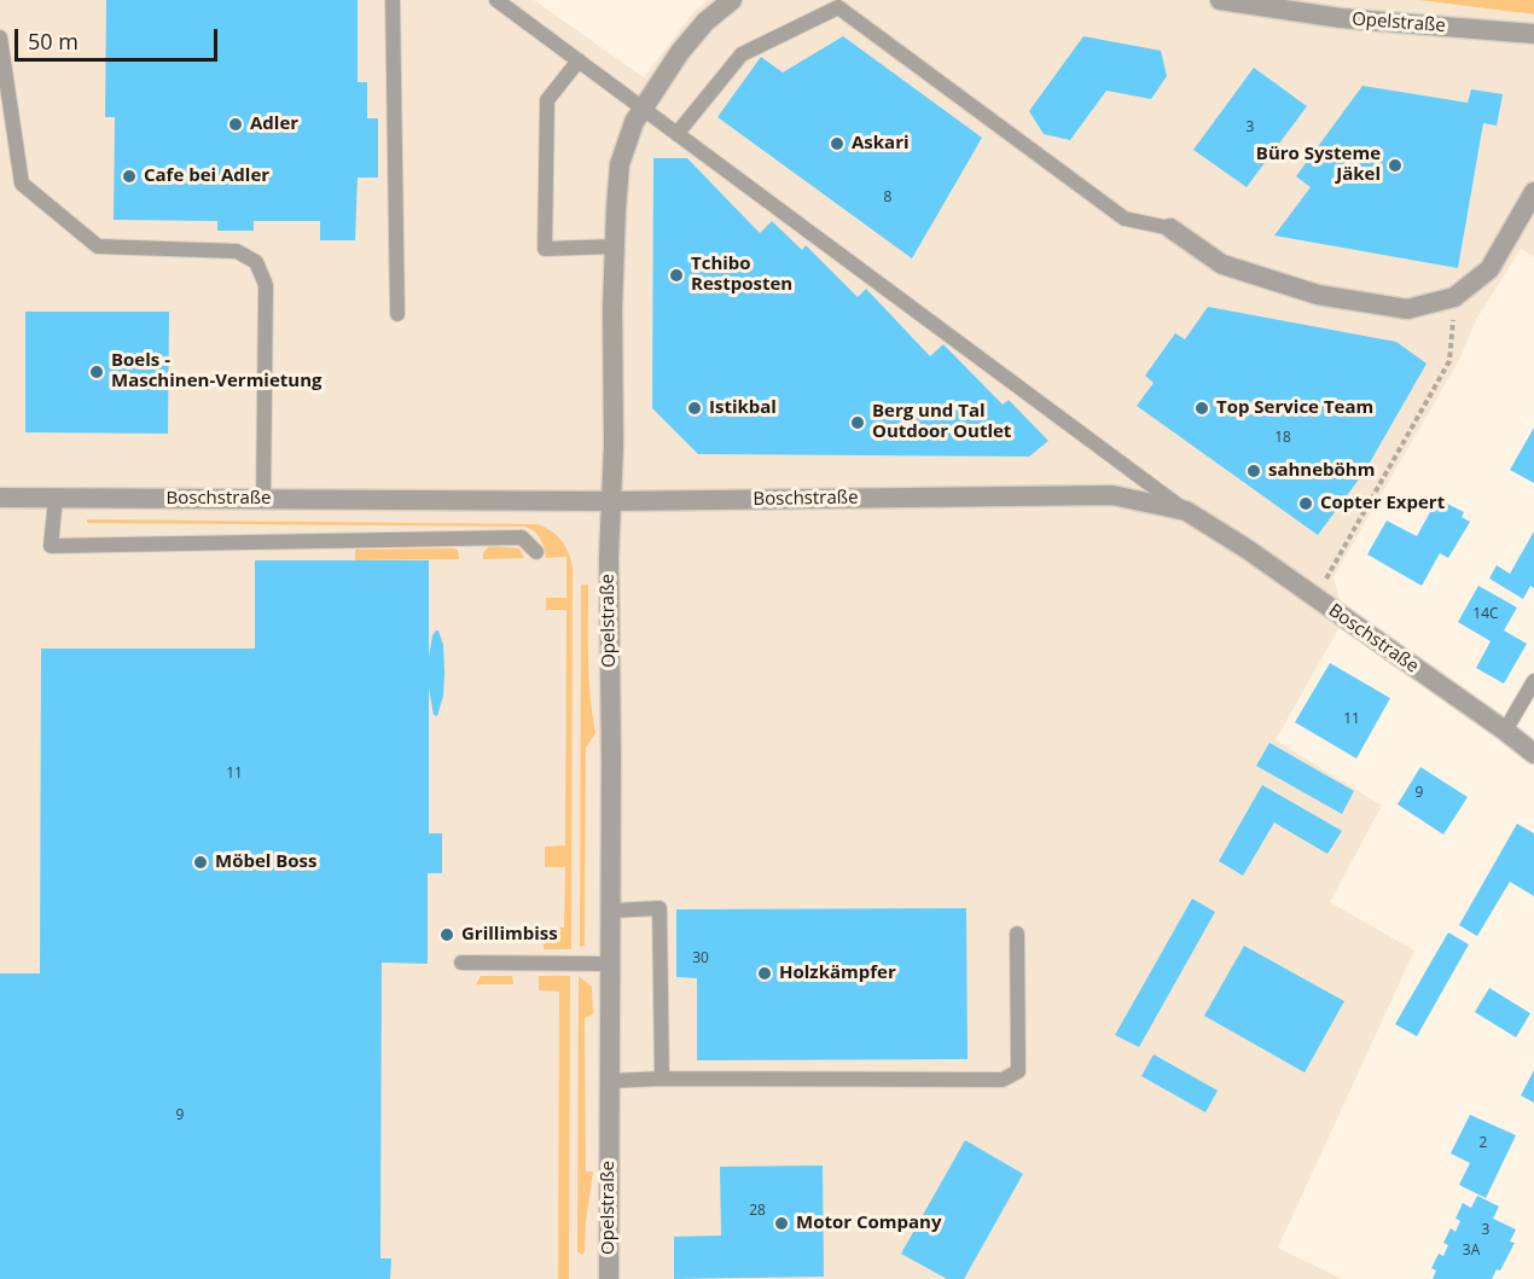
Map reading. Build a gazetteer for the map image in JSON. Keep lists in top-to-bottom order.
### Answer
{
  "streets": {
    "street": ["Opelstraße", "Boschstraße"]
  },
  "crossings": [
    ["Opelstraße", "Boschstraße"]
  ],
  "places": [
    "Adler",
    "Askari",
    "Büro Systeme Jäkel",
    "Cafe bei Adler",
    "Tchibo Restposten",
    "Boels - Maschinen-Vermietung",
    "Istikbal",
    "Top Service Team",
    "Berg und Tal Outdoor Outlet",
    "sahneböhm",
    "Copter Expert",
    "Möbel Boss",
    "Grillimbiss",
    "Holzkämpfer",
    "Motor Company"
  ],
  "house_numbers": [
    "3",
    "8",
    "18",
    "14C",
    "11",
    "11",
    "9",
    "30",
    "9",
    "2",
    "28",
    "3",
    "3A"
  ],
  "scale_bar": "50 m"
}
